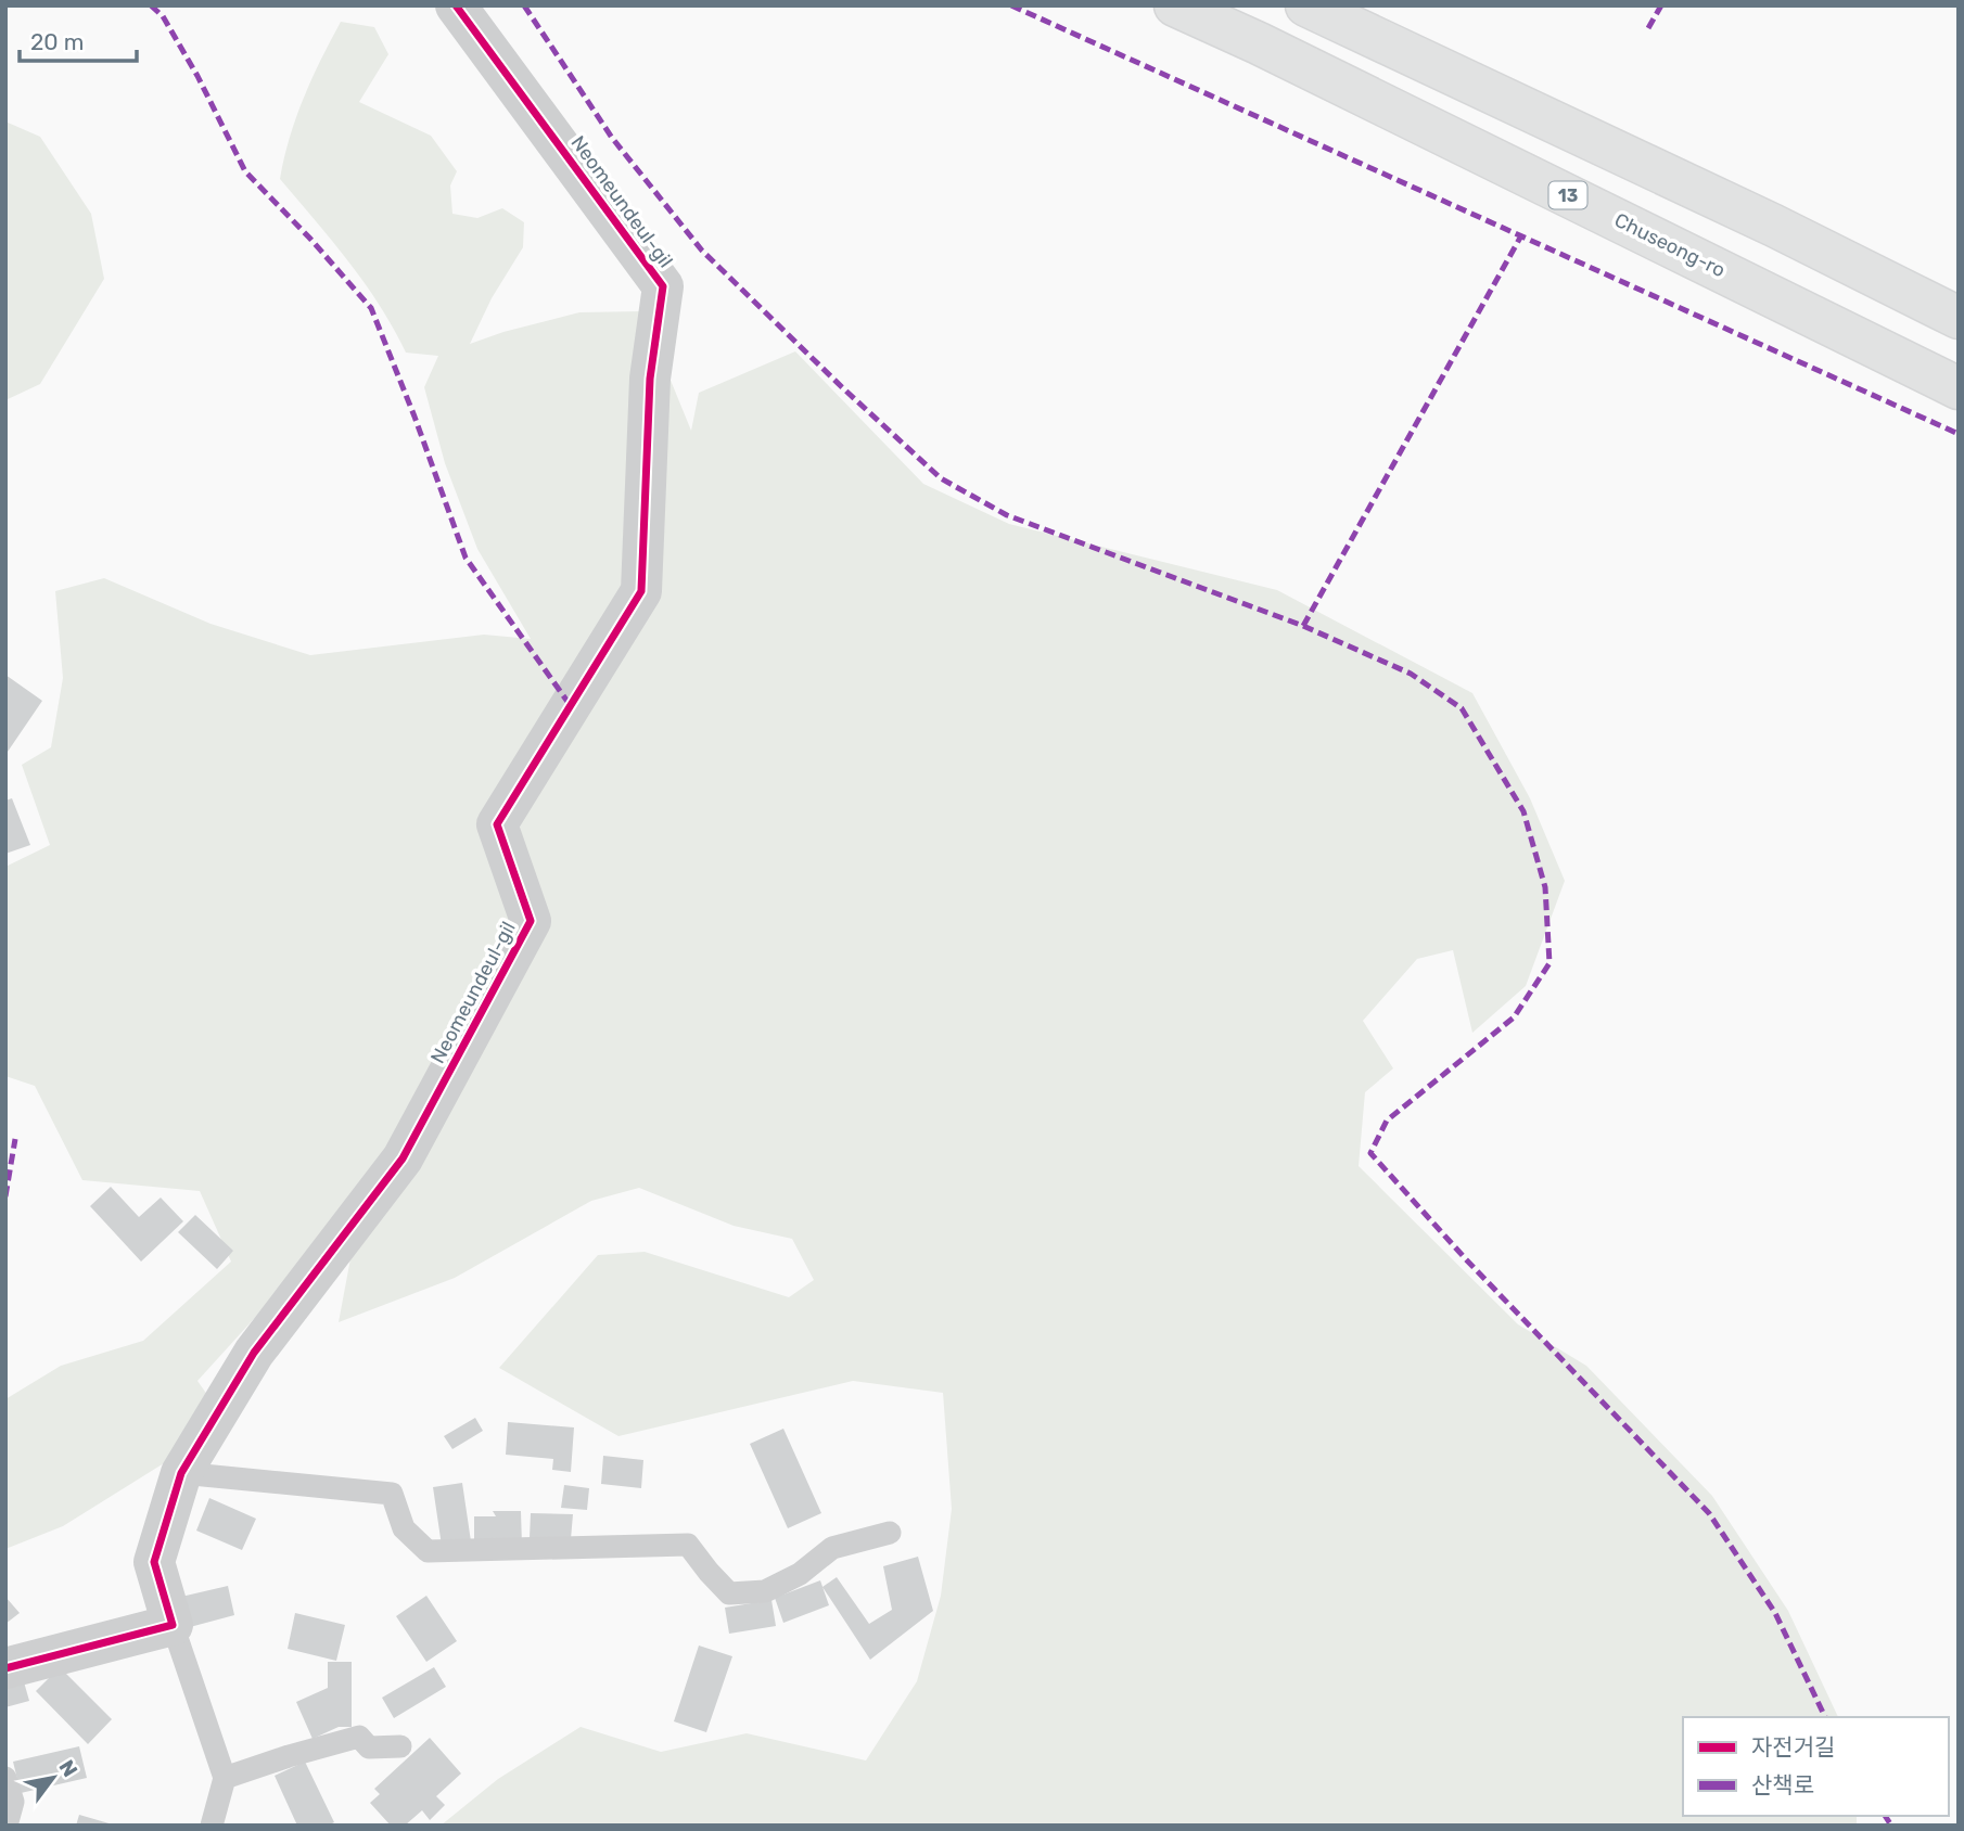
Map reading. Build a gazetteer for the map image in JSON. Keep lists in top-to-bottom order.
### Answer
{
  "streets": {
    "main road": ["13", "Chuseong-ro"],
    "street": ["Neomeundeul-gil"]
  },
  "legend": ["자전거길", "산책로"],
  "scale_bar": "20 m",
  "north": "top right"
}
